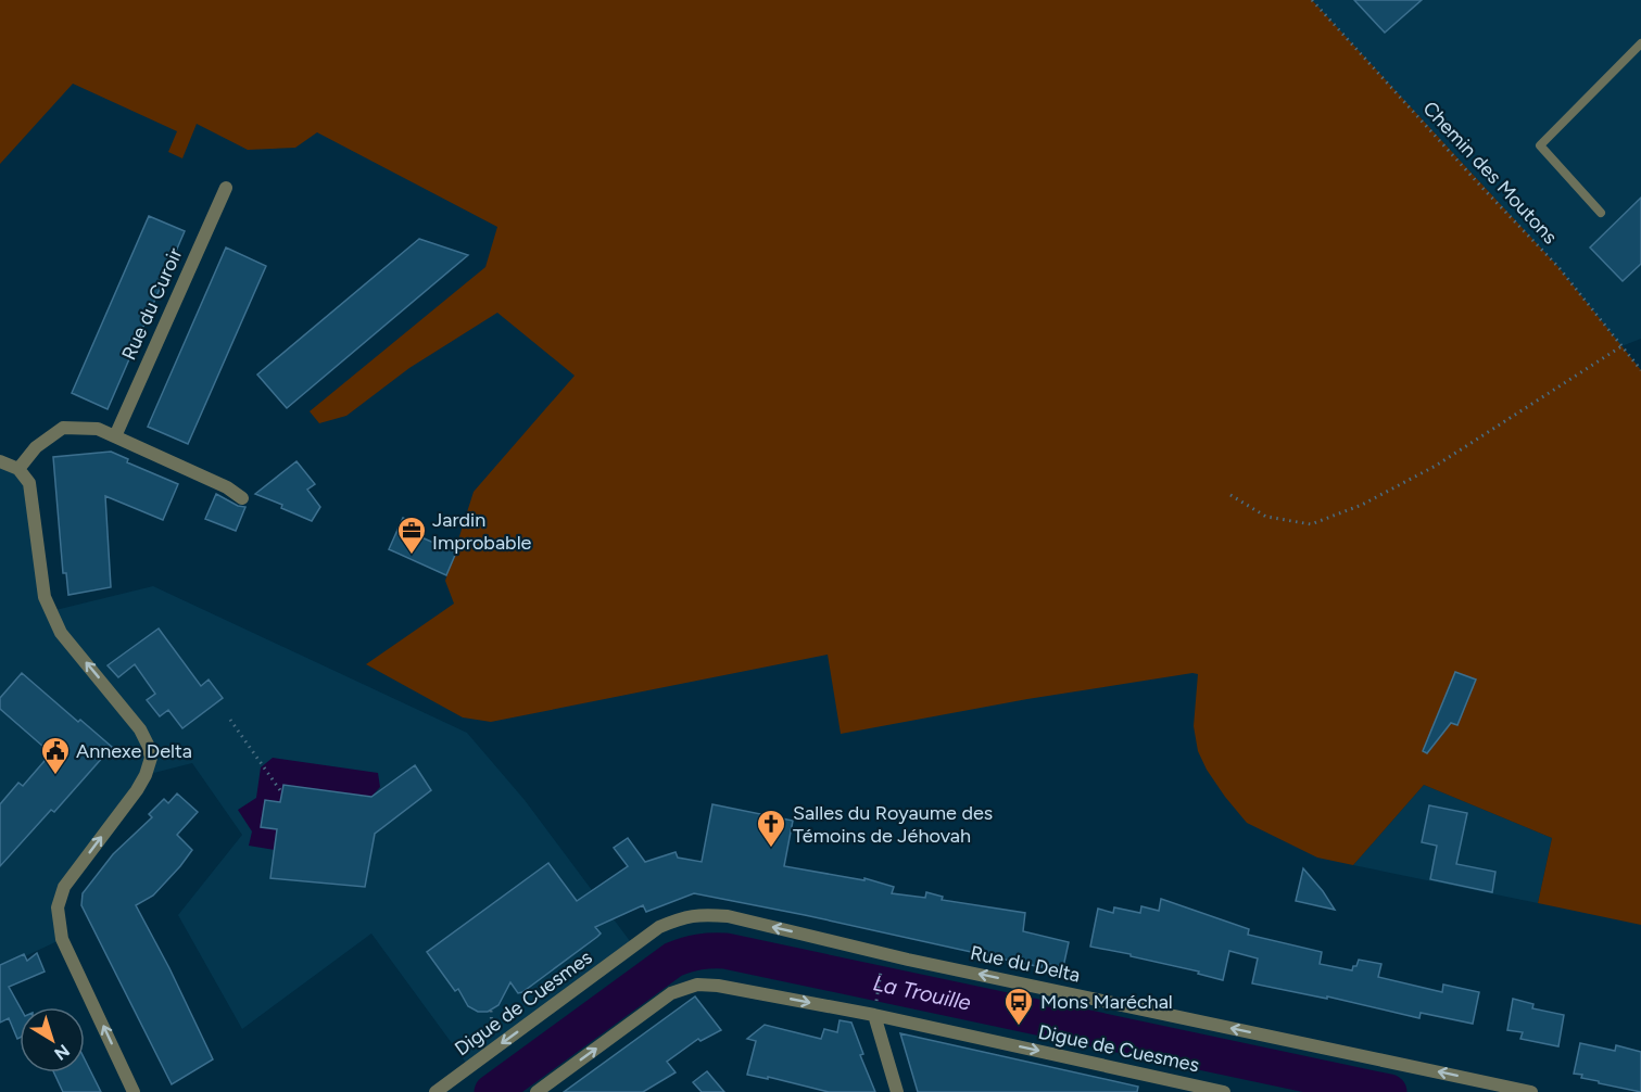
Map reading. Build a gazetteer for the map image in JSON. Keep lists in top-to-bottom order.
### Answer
{
  "streets": {
    "street": ["Rue du Curoir", "Rue du Delta", "Digue de Cuesmes"],
    "path": ["Chemin des Moutons"]
  },
  "crossings": [
    ["Rue du Delta", "Digue de Cuesmes"]
  ],
  "one_way": ["Rue du Delta"],
  "water": ["La Trouille"],
  "places": {
    "office": ["Jardin Improbable"],
    "public building": ["Annexe Delta"],
    "church": ["Salles du Royaume des Témoins de Jéhovah"],
    "bus stop": ["Mons Maréchal"]
  },
  "north": "bottom right"
}
